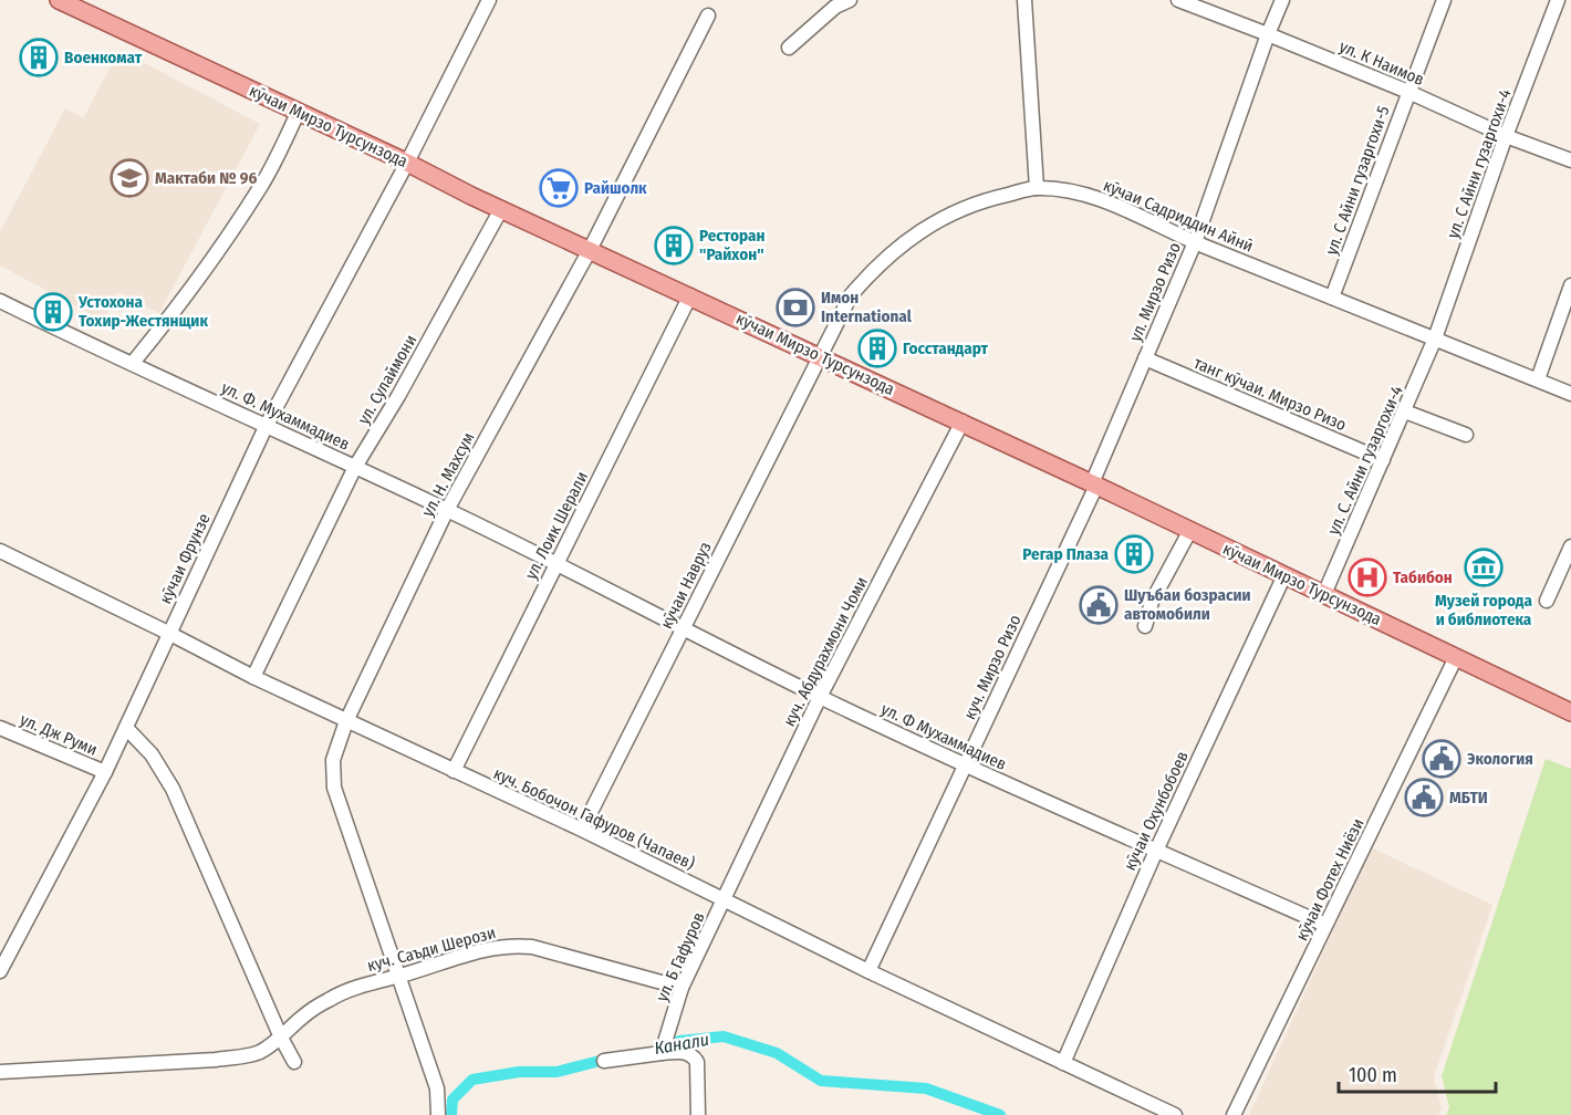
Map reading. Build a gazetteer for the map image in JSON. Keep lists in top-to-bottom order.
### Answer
{
  "streets": {
    "main road": ["кӯчаи Мирзо Турсунзода"],
    "street": [
      "ул. К Наимов",
      "ул. С Айни гузаргохи-4",
      "ул. С Айни гузаргохи-5",
      "кӯчаи Садриддин Айнӣ",
      "ул. Мирзо Ризо",
      "ул. Сулаймони",
      "танг кӯчаи. Мирзо Ризо",
      "ул. Ф. Мухаммадиев",
      "ул. С. Айни гузаргохи-4",
      "ул. Н. Махсум",
      "ул. Лоик Шерали",
      "кӯчаи Фрунзе",
      "кӯчаи Навруз",
      "куч. Абдурахмони Чоми",
      "куч. Мирзо Ризо",
      "ул. Дж Руми",
      "ул. Ф Мухаммадиев",
      "кӯчаи Охунбобоев",
      "куч. Бобочон Гафуров (Чапаев)",
      "кӯчаи Фотех Ниёзи",
      "куч. Саъди Шерози",
      "ул. Б Гафуров"
    ]
  },
  "crossings": [
    ["ул. К Наимов", "ул. С Айни гузаргохи-4"],
    ["ул. К Наимов", "ул. С Айни гузаргохи-5"],
    ["ул. К Наимов", "ул. Мирзо Ризо"],
    ["кӯчаи Мирзо Турсунзода", "кӯчаи Садриддин Айнӣ"],
    ["кӯчаи Мирзо Турсунзода", "ул. Мирзо Ризо"],
    ["кӯчаи Мирзо Турсунзода", "ул. Сулаймони"],
    ["кӯчаи Мирзо Турсунзода", "ул. С. Айни гузаргохи-4"],
    ["кӯчаи Мирзо Турсунзода", "ул. Н. Махсум"],
    ["кӯчаи Мирзо Турсунзода", "ул. Лоик Шерали"],
    ["кӯчаи Мирзо Турсунзода", "кӯчаи Фрунзе"],
    ["кӯчаи Мирзо Турсунзода", "кӯчаи Навруз"],
    ["кӯчаи Мирзо Турсунзода", "куч. Абдурахмони Чоми"],
    ["кӯчаи Мирзо Турсунзода", "куч. Мирзо Ризо"],
    ["кӯчаи Мирзо Турсунзода", "кӯчаи Охунбобоев"],
    ["кӯчаи Мирзо Турсунзода", "кӯчаи Фотех Ниёзи"],
    ["ул. С Айни гузаргохи-4", "кӯчаи Садриддин Айнӣ"],
    ["ул. С Айни гузаргохи-4", "ул. С. Айни гузаргохи-4"],
    ["ул. С Айни гузаргохи-5", "кӯчаи Садриддин Айнӣ"],
    ["кӯчаи Садриддин Айнӣ", "ул. Мирзо Ризо"],
    ["кӯчаи Садриддин Айнӣ", "ул. С. Айни гузаргохи-4"],
    ["кӯчаи Садриддин Айнӣ", "кӯчаи Навруз"],
    ["ул. Мирзо Ризо", "танг кӯчаи. Мирзо Ризо"],
    ["ул. Мирзо Ризо", "куч. Мирзо Ризо"],
    ["ул. Сулаймони", "ул. Ф. Мухаммадиев"],
    ["ул. Сулаймони", "куч. Бобочон Гафуров (Чапаев)"],
    ["танг кӯчаи. Мирзо Ризо", "ул. С. Айни гузаргохи-4"],
    ["ул. Ф. Мухаммадиев", "ул. Н. Махсум"],
    ["ул. Ф. Мухаммадиев", "ул. Лоик Шерали"],
    ["ул. Ф. Мухаммадиев", "кӯчаи Фрунзе"],
    ["ул. Ф. Мухаммадиев", "ул. Ф Мухаммадиев"],
    ["ул. Н. Махсум", "куч. Бобочон Гафуров (Чапаев)"],
    ["ул. Н. Махсум", "куч. Саъди Шерози"],
    ["ул. Лоик Шерали", "ул. Ф Мухаммадиев"],
    ["ул. Лоик Шерали", "куч. Бобочон Гафуров (Чапаев)"],
    ["кӯчаи Фрунзе", "ул. Дж Руми"],
    ["кӯчаи Фрунзе", "куч. Бобочон Гафуров (Чапаев)"],
    ["кӯчаи Навруз", "ул. Ф Мухаммадиев"],
    ["кӯчаи Навруз", "куч. Бобочон Гафуров (Чапаев)"],
    ["куч. Абдурахмони Чоми", "ул. Ф Мухаммадиев"],
    ["куч. Абдурахмони Чоми", "куч. Бобочон Гафуров (Чапаев)"],
    ["куч. Абдурахмони Чоми", "ул. Б Гафуров"],
    ["куч. Мирзо Ризо", "ул. Ф Мухаммадиев"],
    ["куч. Мирзо Ризо", "куч. Бобочон Гафуров (Чапаев)"],
    ["ул. Ф Мухаммадиев", "кӯчаи Охунбобоев"],
    ["ул. Ф Мухаммадиев", "кӯчаи Фотех Ниёзи"],
    ["кӯчаи Охунбобоев", "куч. Бобочон Гафуров (Чапаев)"],
    ["куч. Бобочон Гафуров (Чапаев)", "ул. Б Гафуров"],
    ["куч. Саъди Шерози", "ул. Б Гафуров"]
  ],
  "water": ["Канали"],
  "places": {
    "building": [
      "Военкомат",
      "Ресторан \"Райхон\"",
      "Устохона Тохир-Жестянщик",
      "Госстандарт",
      "Регар Плаза"
    ],
    "school or university": ["Мактаби № 96"],
    "supermarket": ["Райшолк"],
    "bank": ["Имон International"],
    "museum": ["Музей города и библиотека"],
    "hospital": ["Табибон"],
    "public building": ["Шуъбаи бозрасии автомобили", "Экология", "МБТИ"]
  },
  "scale_bar": "100 m"
}
